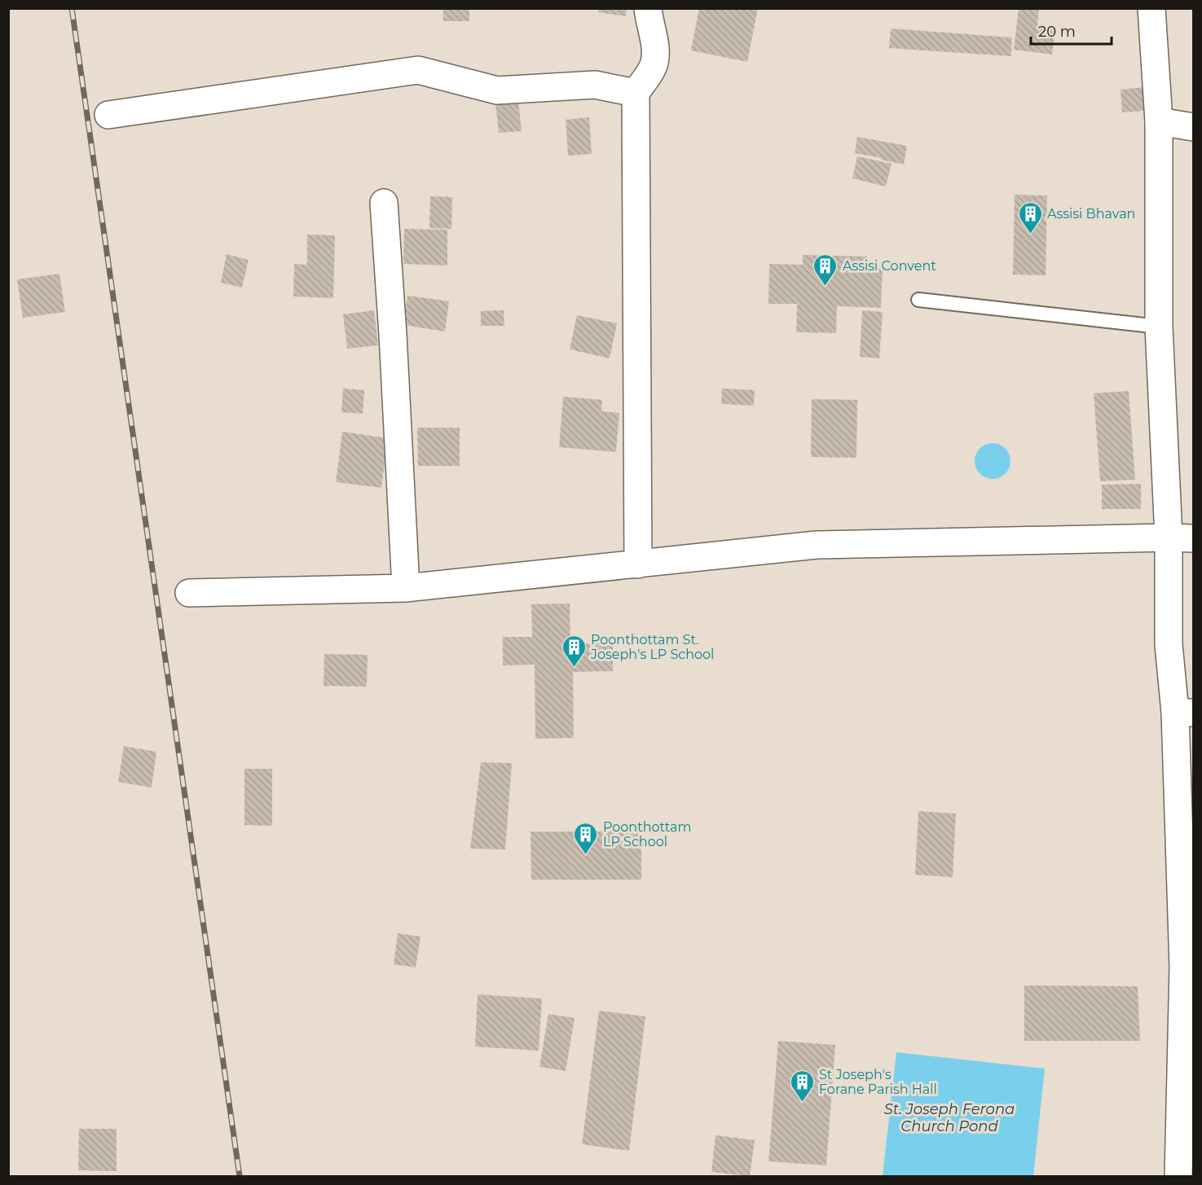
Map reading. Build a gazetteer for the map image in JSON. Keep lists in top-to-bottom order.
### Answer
{
  "water": ["St. Joseph Ferona Church Pond"],
  "places": {
    "building": [
      "Assisi Bhavan",
      "Assisi Convent",
      "Poonthottam St. Joseph's LP School",
      "Poonthottam LP School",
      "St Joseph's Forane Parish Hall"
    ]
  },
  "scale_bar": "20 m"
}
